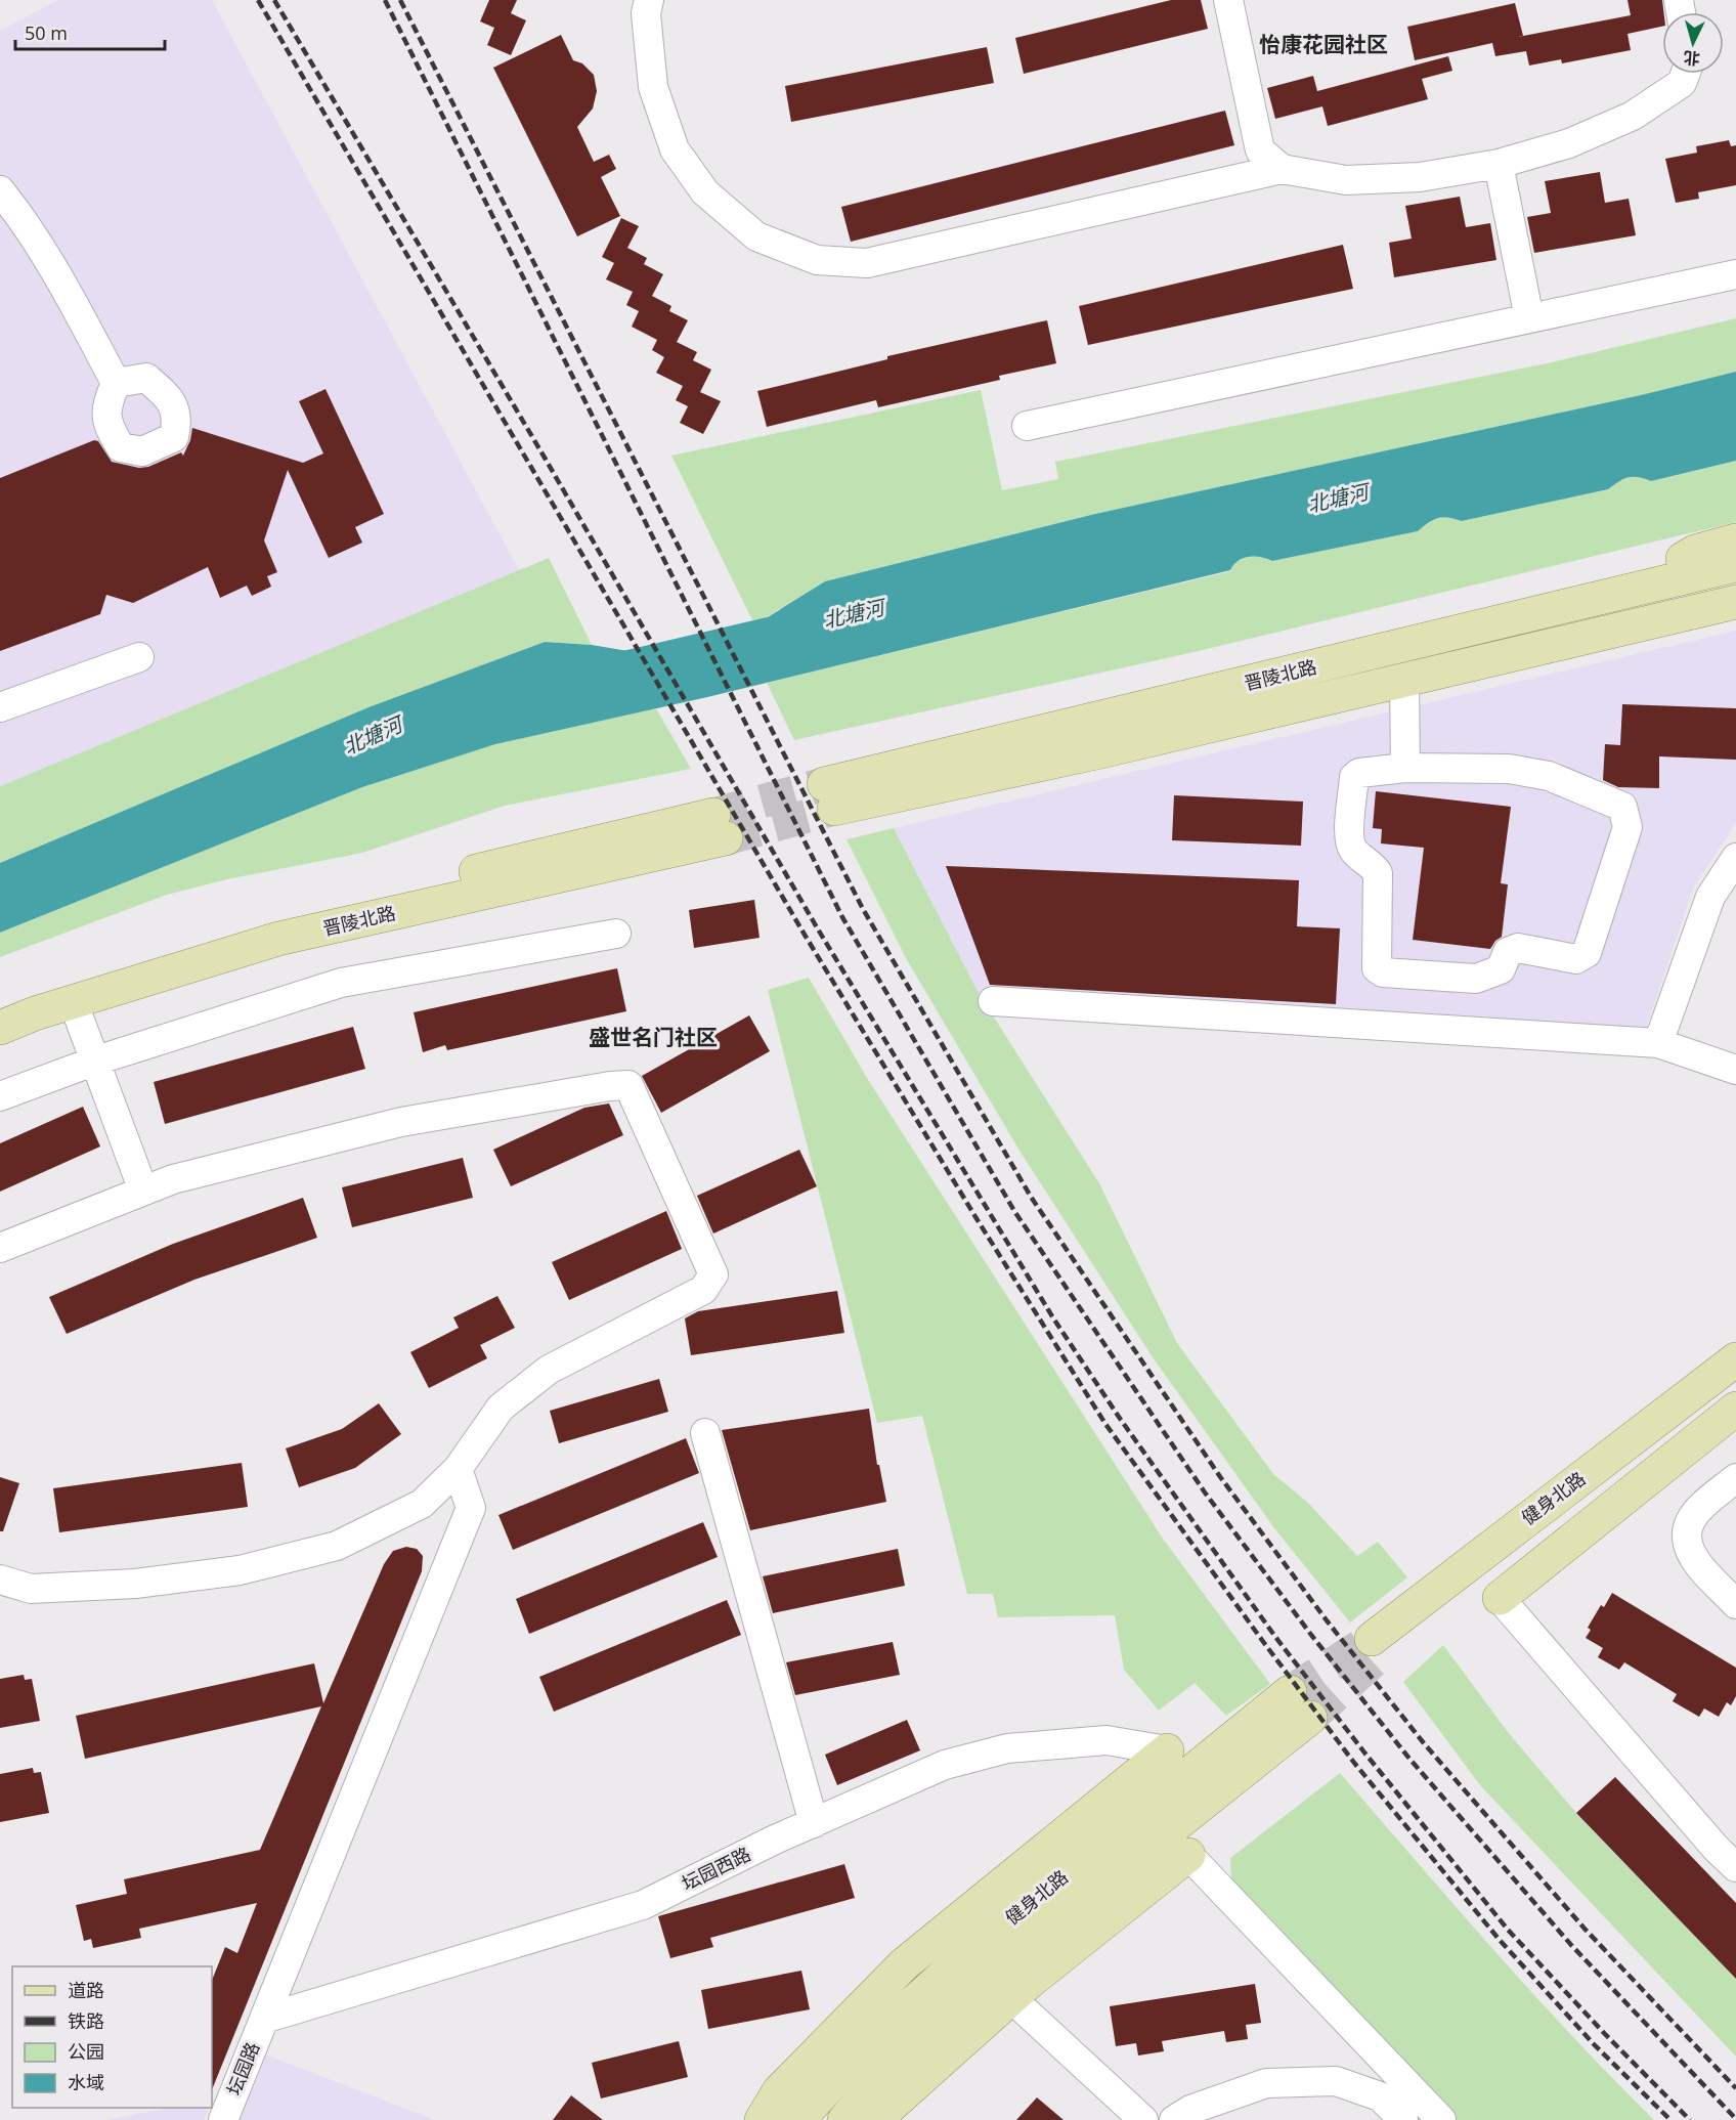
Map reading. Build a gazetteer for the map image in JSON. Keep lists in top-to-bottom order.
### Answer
{
  "streets": {
    "main road": ["晋陵北路", "健身北路"],
    "street": ["坛园西路", "坛园路"]
  },
  "crossings": [
    ["坛园西路", "坛园路"]
  ],
  "districts": ["怡康花园社区", "盛世名门社区"],
  "water": ["北塘河"],
  "legend": [
    "道路",
    "铁路",
    "公园",
    "水域"
  ],
  "scale_bar": "50 m",
  "north": "bottom"
}
